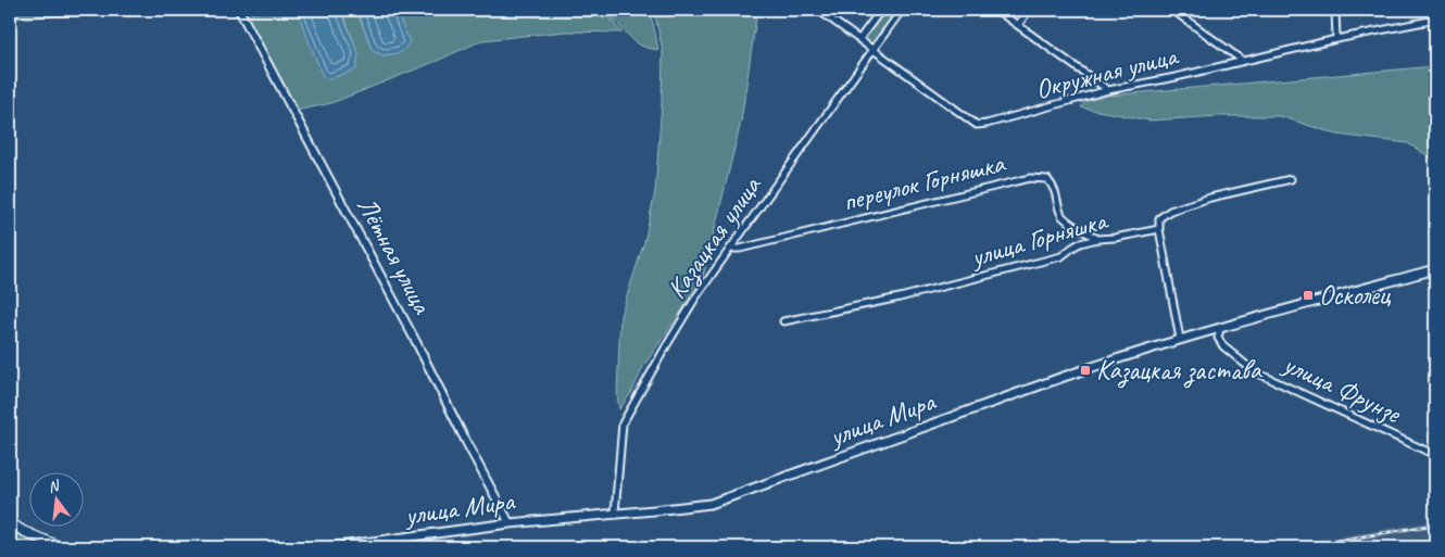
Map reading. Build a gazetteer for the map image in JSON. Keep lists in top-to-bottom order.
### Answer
{
  "streets": {
    "main road": ["улица Мира"],
    "street": [
      "Окружная улица",
      "переулок Горняшка",
      "Казацкая улица",
      "улица Горняшка",
      "Лётная улица",
      "улица Фрунзе"
    ]
  },
  "crossings": [
    ["Окружная улица", "Казацкая улица"],
    ["переулок Горняшка", "Казацкая улица"],
    ["переулок Горняшка", "улица Горняшка"],
    ["Казацкая улица", "улица Мира"],
    ["Лётная улица", "улица Мира"],
    ["улица Фрунзе", "улица Мира"]
  ],
  "places": {
    "transit": ["Осколец", "Казацкая застава"]
  },
  "north": "top"
}
